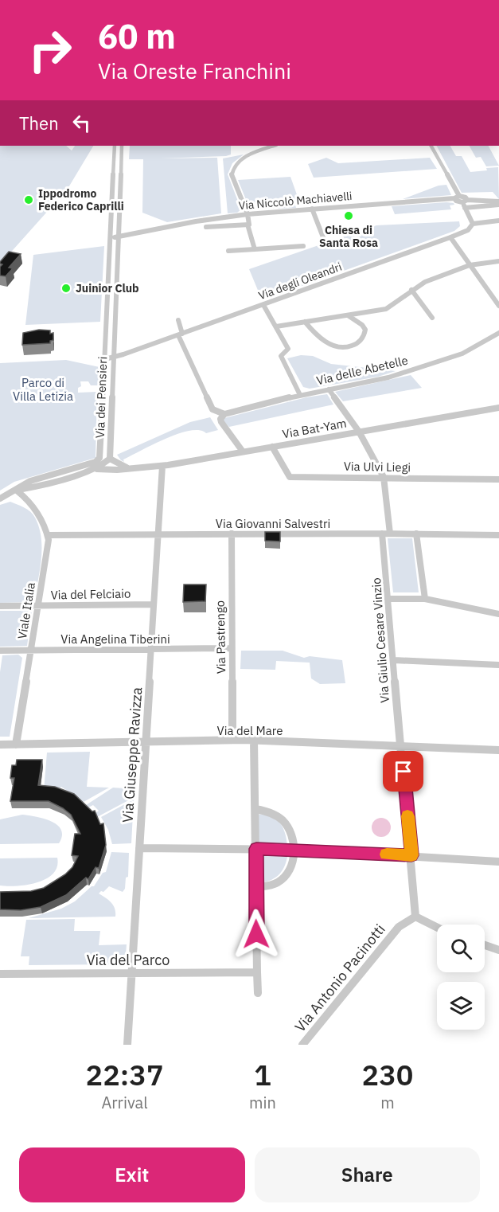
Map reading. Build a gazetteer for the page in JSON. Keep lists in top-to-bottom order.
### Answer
{
  "streets": {
    "street": [
      "Via Niccolò Machiavelli",
      "Via degli Oleandri",
      "Via delle Abetelle",
      "Via dei Pensieri",
      "Via Bat-Yam",
      "Via Ulvi Liegi",
      "Via Giovanni Salvestri",
      "Via del Felciaio",
      "Viale Italia",
      "Via Pastrengo",
      "Via Angelina Tiberini",
      "Via Giulio Cesare Vinzio",
      "Via del Mare",
      "Via Giuseppe Ravizza",
      "Via del Parco",
      "Via Antonio Pacinotti"
    ]
  },
  "crossings": [
    ["Via Niccolò Machiavelli", "Via dei Pensieri"],
    ["Via degli Oleandri", "Via dei Pensieri"],
    ["Via dei Pensieri", "Via Bat-Yam"],
    ["Via Bat-Yam", "Via Ulvi Liegi"],
    ["Via Bat-Yam", "Via Giuseppe Ravizza"],
    ["Via Giovanni Salvestri", "Viale Italia"],
    ["Via Giovanni Salvestri", "Via Pastrengo"],
    ["Via Giovanni Salvestri", "Via Giulio Cesare Vinzio"],
    ["Via Giovanni Salvestri", "Via Giuseppe Ravizza"],
    ["Via del Felciaio", "Viale Italia"],
    ["Via del Felciaio", "Via Giuseppe Ravizza"],
    ["Viale Italia", "Via Angelina Tiberini"],
    ["Viale Italia", "Via del Mare"],
    ["Via Pastrengo", "Via Angelina Tiberini"],
    ["Via Pastrengo", "Via del Mare"],
    ["Via Angelina Tiberini", "Via Giuseppe Ravizza"],
    ["Via Giulio Cesare Vinzio", "Via del Mare"],
    ["Via Giulio Cesare Vinzio", "Via Antonio Pacinotti"],
    ["Via del Mare", "Via Giuseppe Ravizza"],
    ["Via Giuseppe Ravizza", "Via del Parco"]
  ],
  "parks": ["Parco di Villa Letizia"],
  "places": ["Ippodromo Federico Caprilli", "Chiesa di Santa Rosa", "Juinior Club"],
  "page": {
    "turn": ["60 m", "Via Oreste Franchini"],
    "then": "Then",
    "eta": [
      "22:37",
      "Arrival",
      "1",
      "min",
      "230",
      "m"
    ],
    "buttons": ["Exit", "Share"]
  }
}
